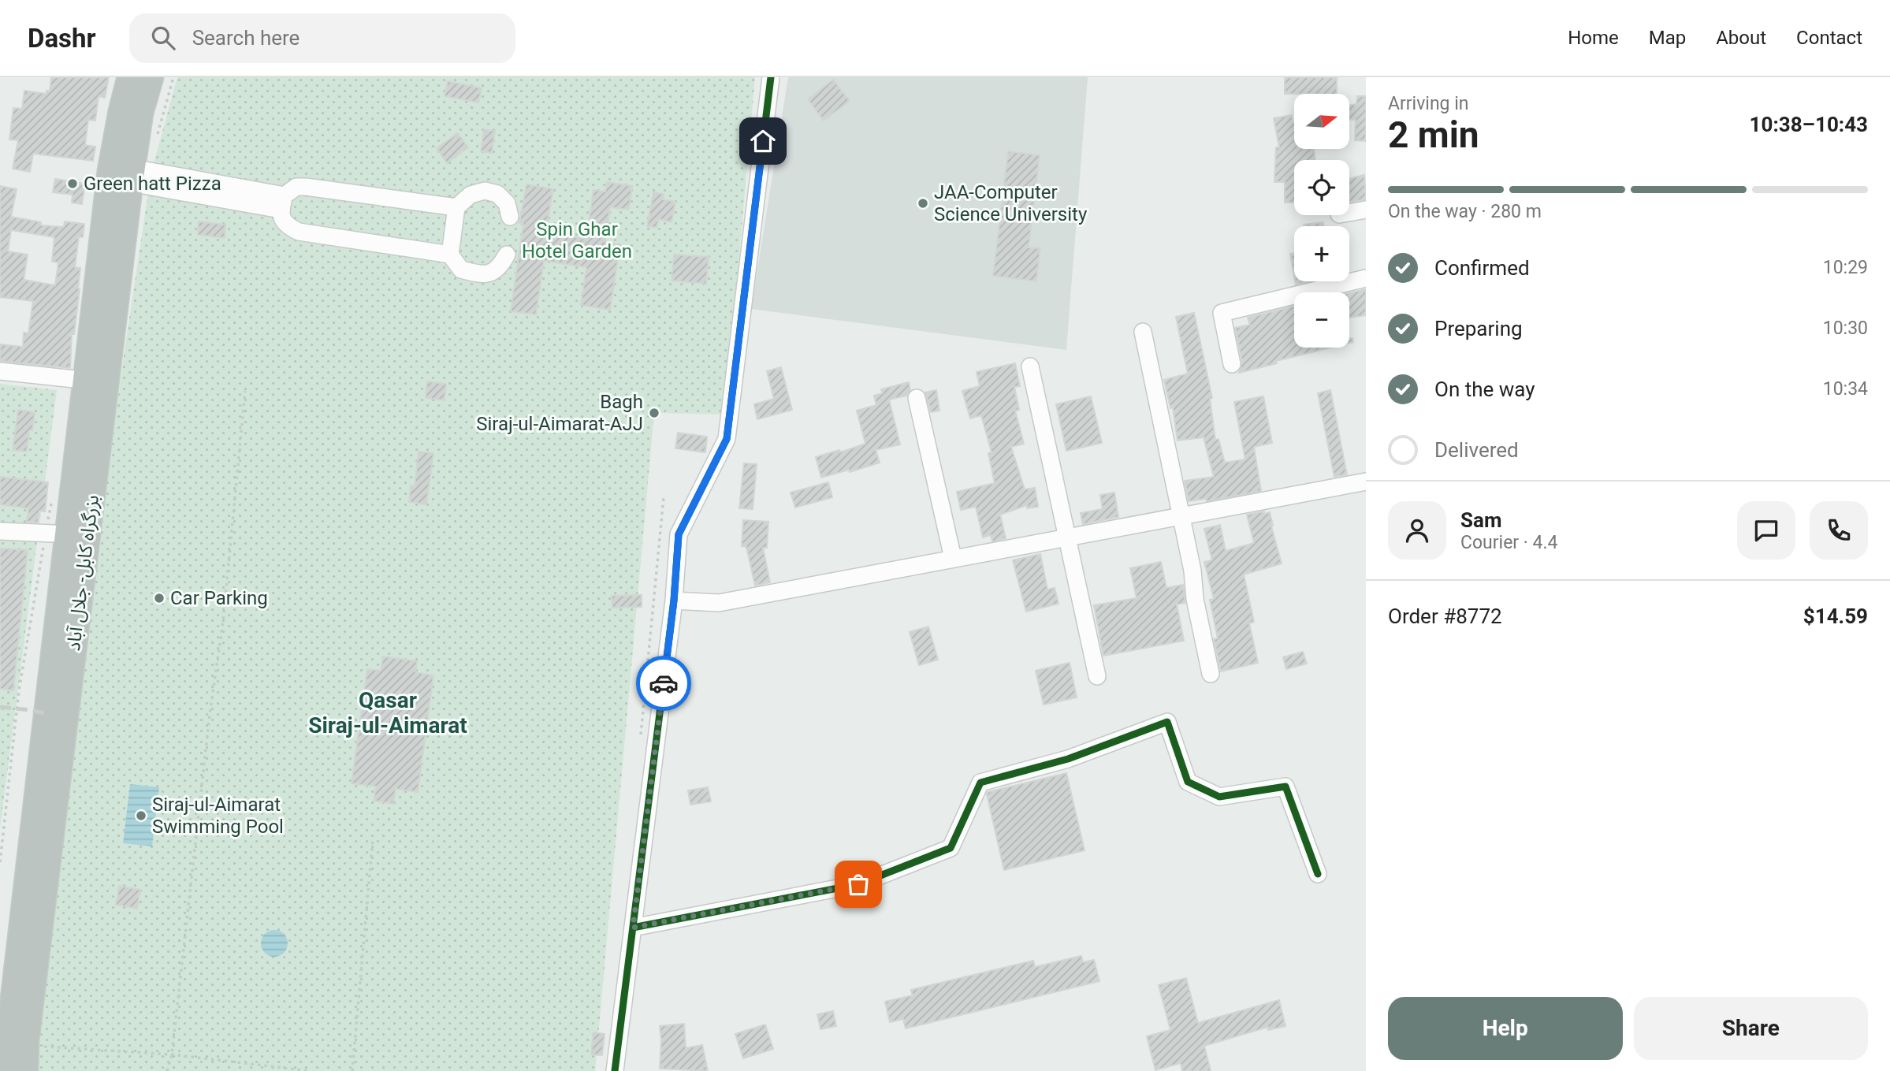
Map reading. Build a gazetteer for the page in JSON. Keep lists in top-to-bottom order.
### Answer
{
  "streets": {
    "highway": ["بزرگراه کابل- جلال آباد"]
  },
  "districts": ["Qasar Siraj-ul-Aimarat"],
  "parks": ["Spin Ghar Hotel Garden"],
  "places": [
    "Green hatt Pizza",
    "JAA-Computer Science University",
    "Bagh Siraj-ul-Aimarat-AJJ",
    "Car Parking",
    "Siraj-ul-Aimarat Swimming Pool"
  ],
  "north": "right",
  "page": {
    "header": "Dashr",
    "search": "Search here",
    "nav": [
      "Home",
      "Map",
      "About",
      "Contact"
    ],
    "heading": ["2 min", "Arriving in", "10:38–10:43"],
    "panel": [
      "Sam",
      "Courier · 4.4",
      "Order #8772",
      "$14.59"
    ],
    "map_buttons": ["+", "−"],
    "bar": "On the way · 280 m",
    "list": [
      ["Confirmed", "10:29"],
      ["Preparing", "10:30"],
      ["On the way", "10:34"],
      "Delivered"
    ],
    "buttons": ["Help", "Share"]
  }
}
